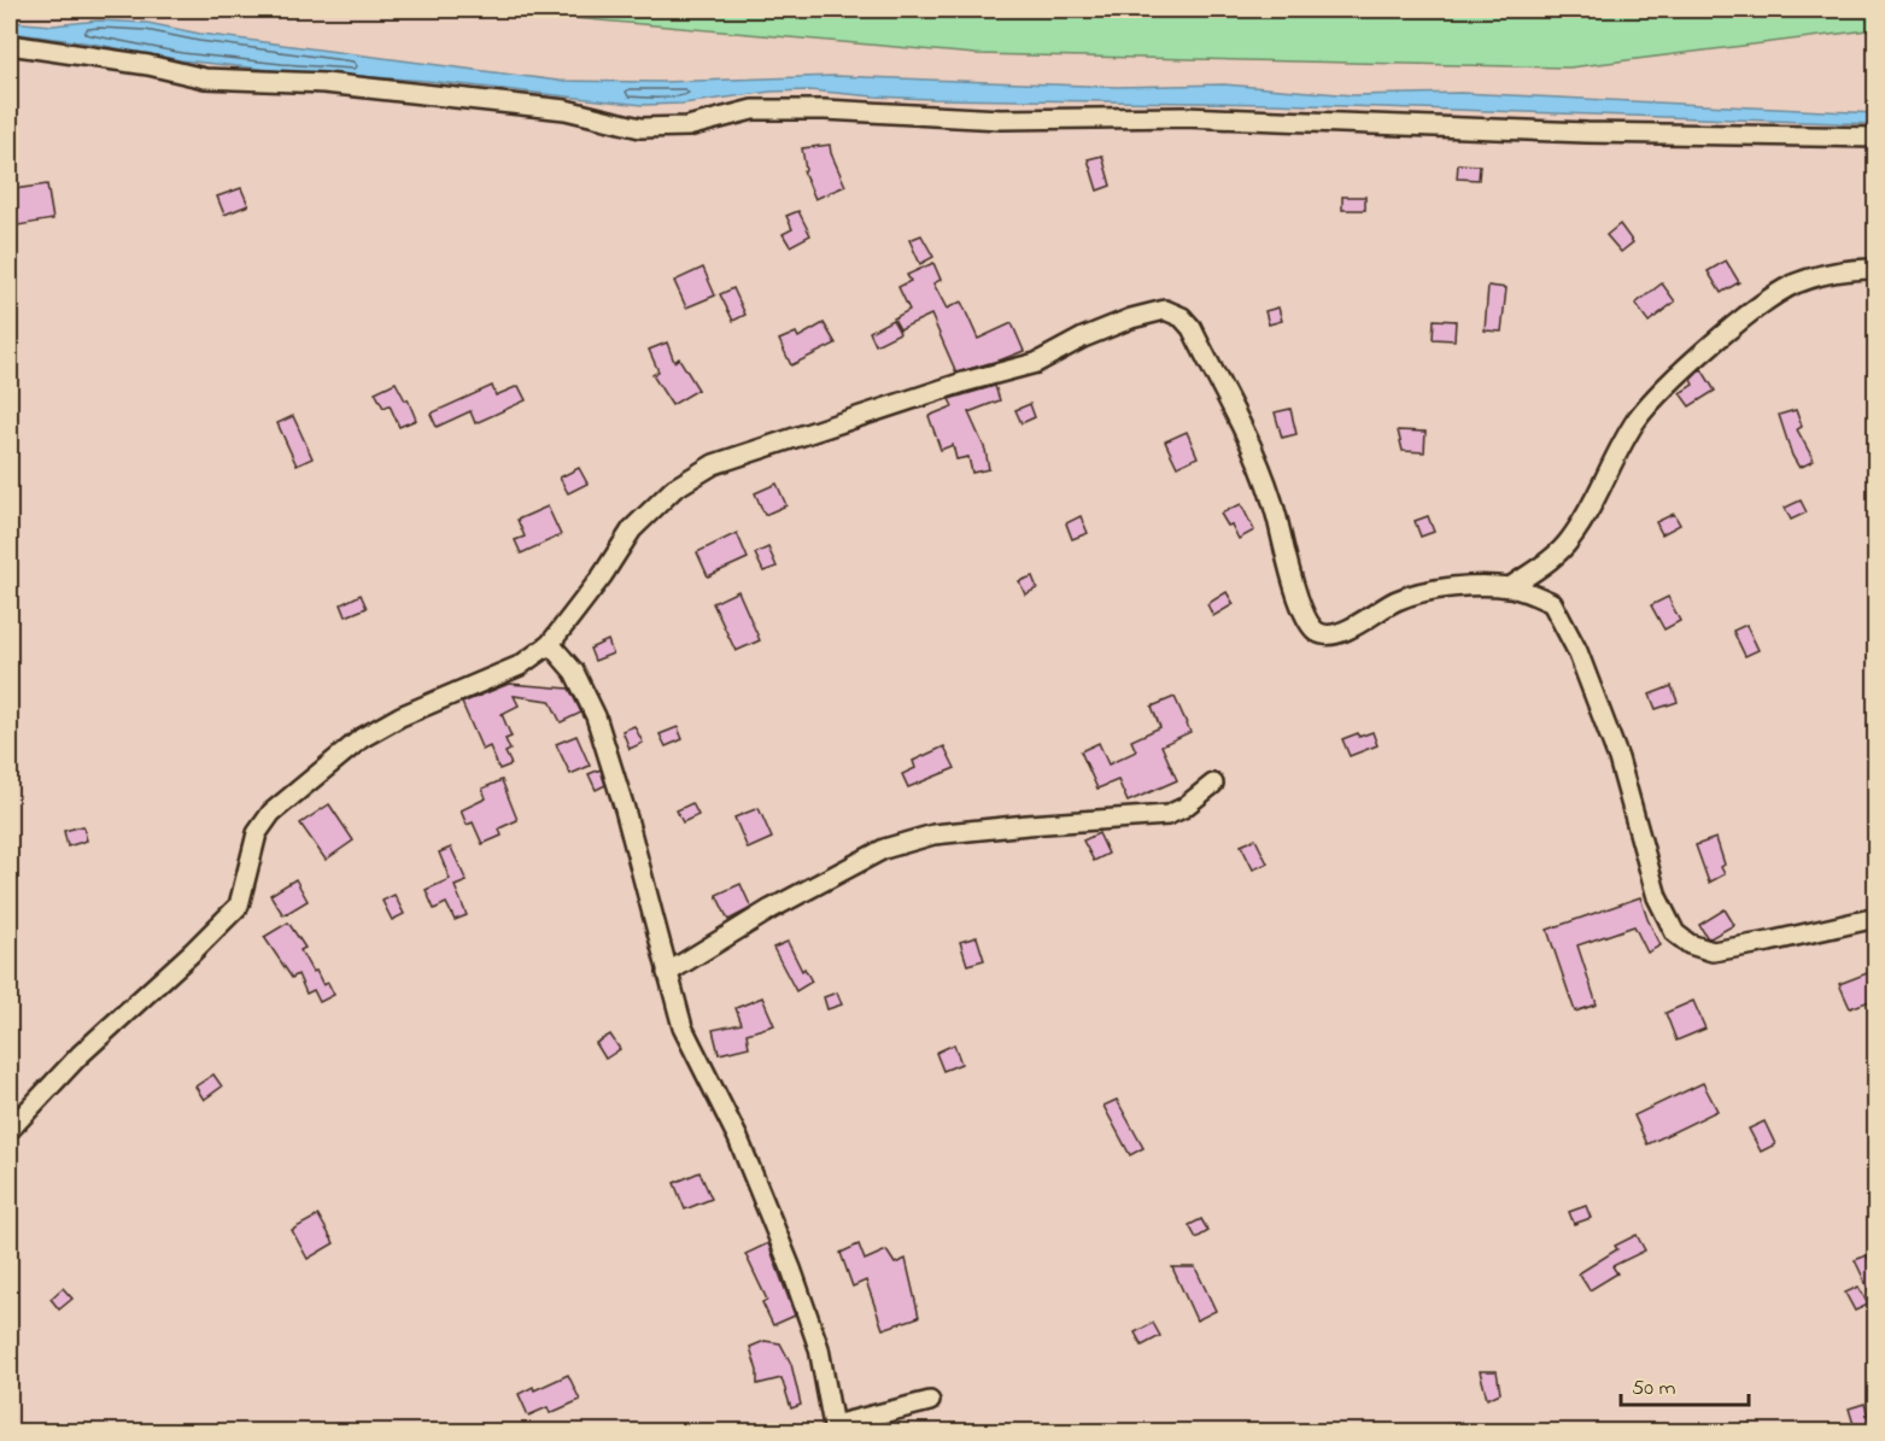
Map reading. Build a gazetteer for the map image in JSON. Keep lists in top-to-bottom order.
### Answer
{
  "scale_bar": "50 m"
}
